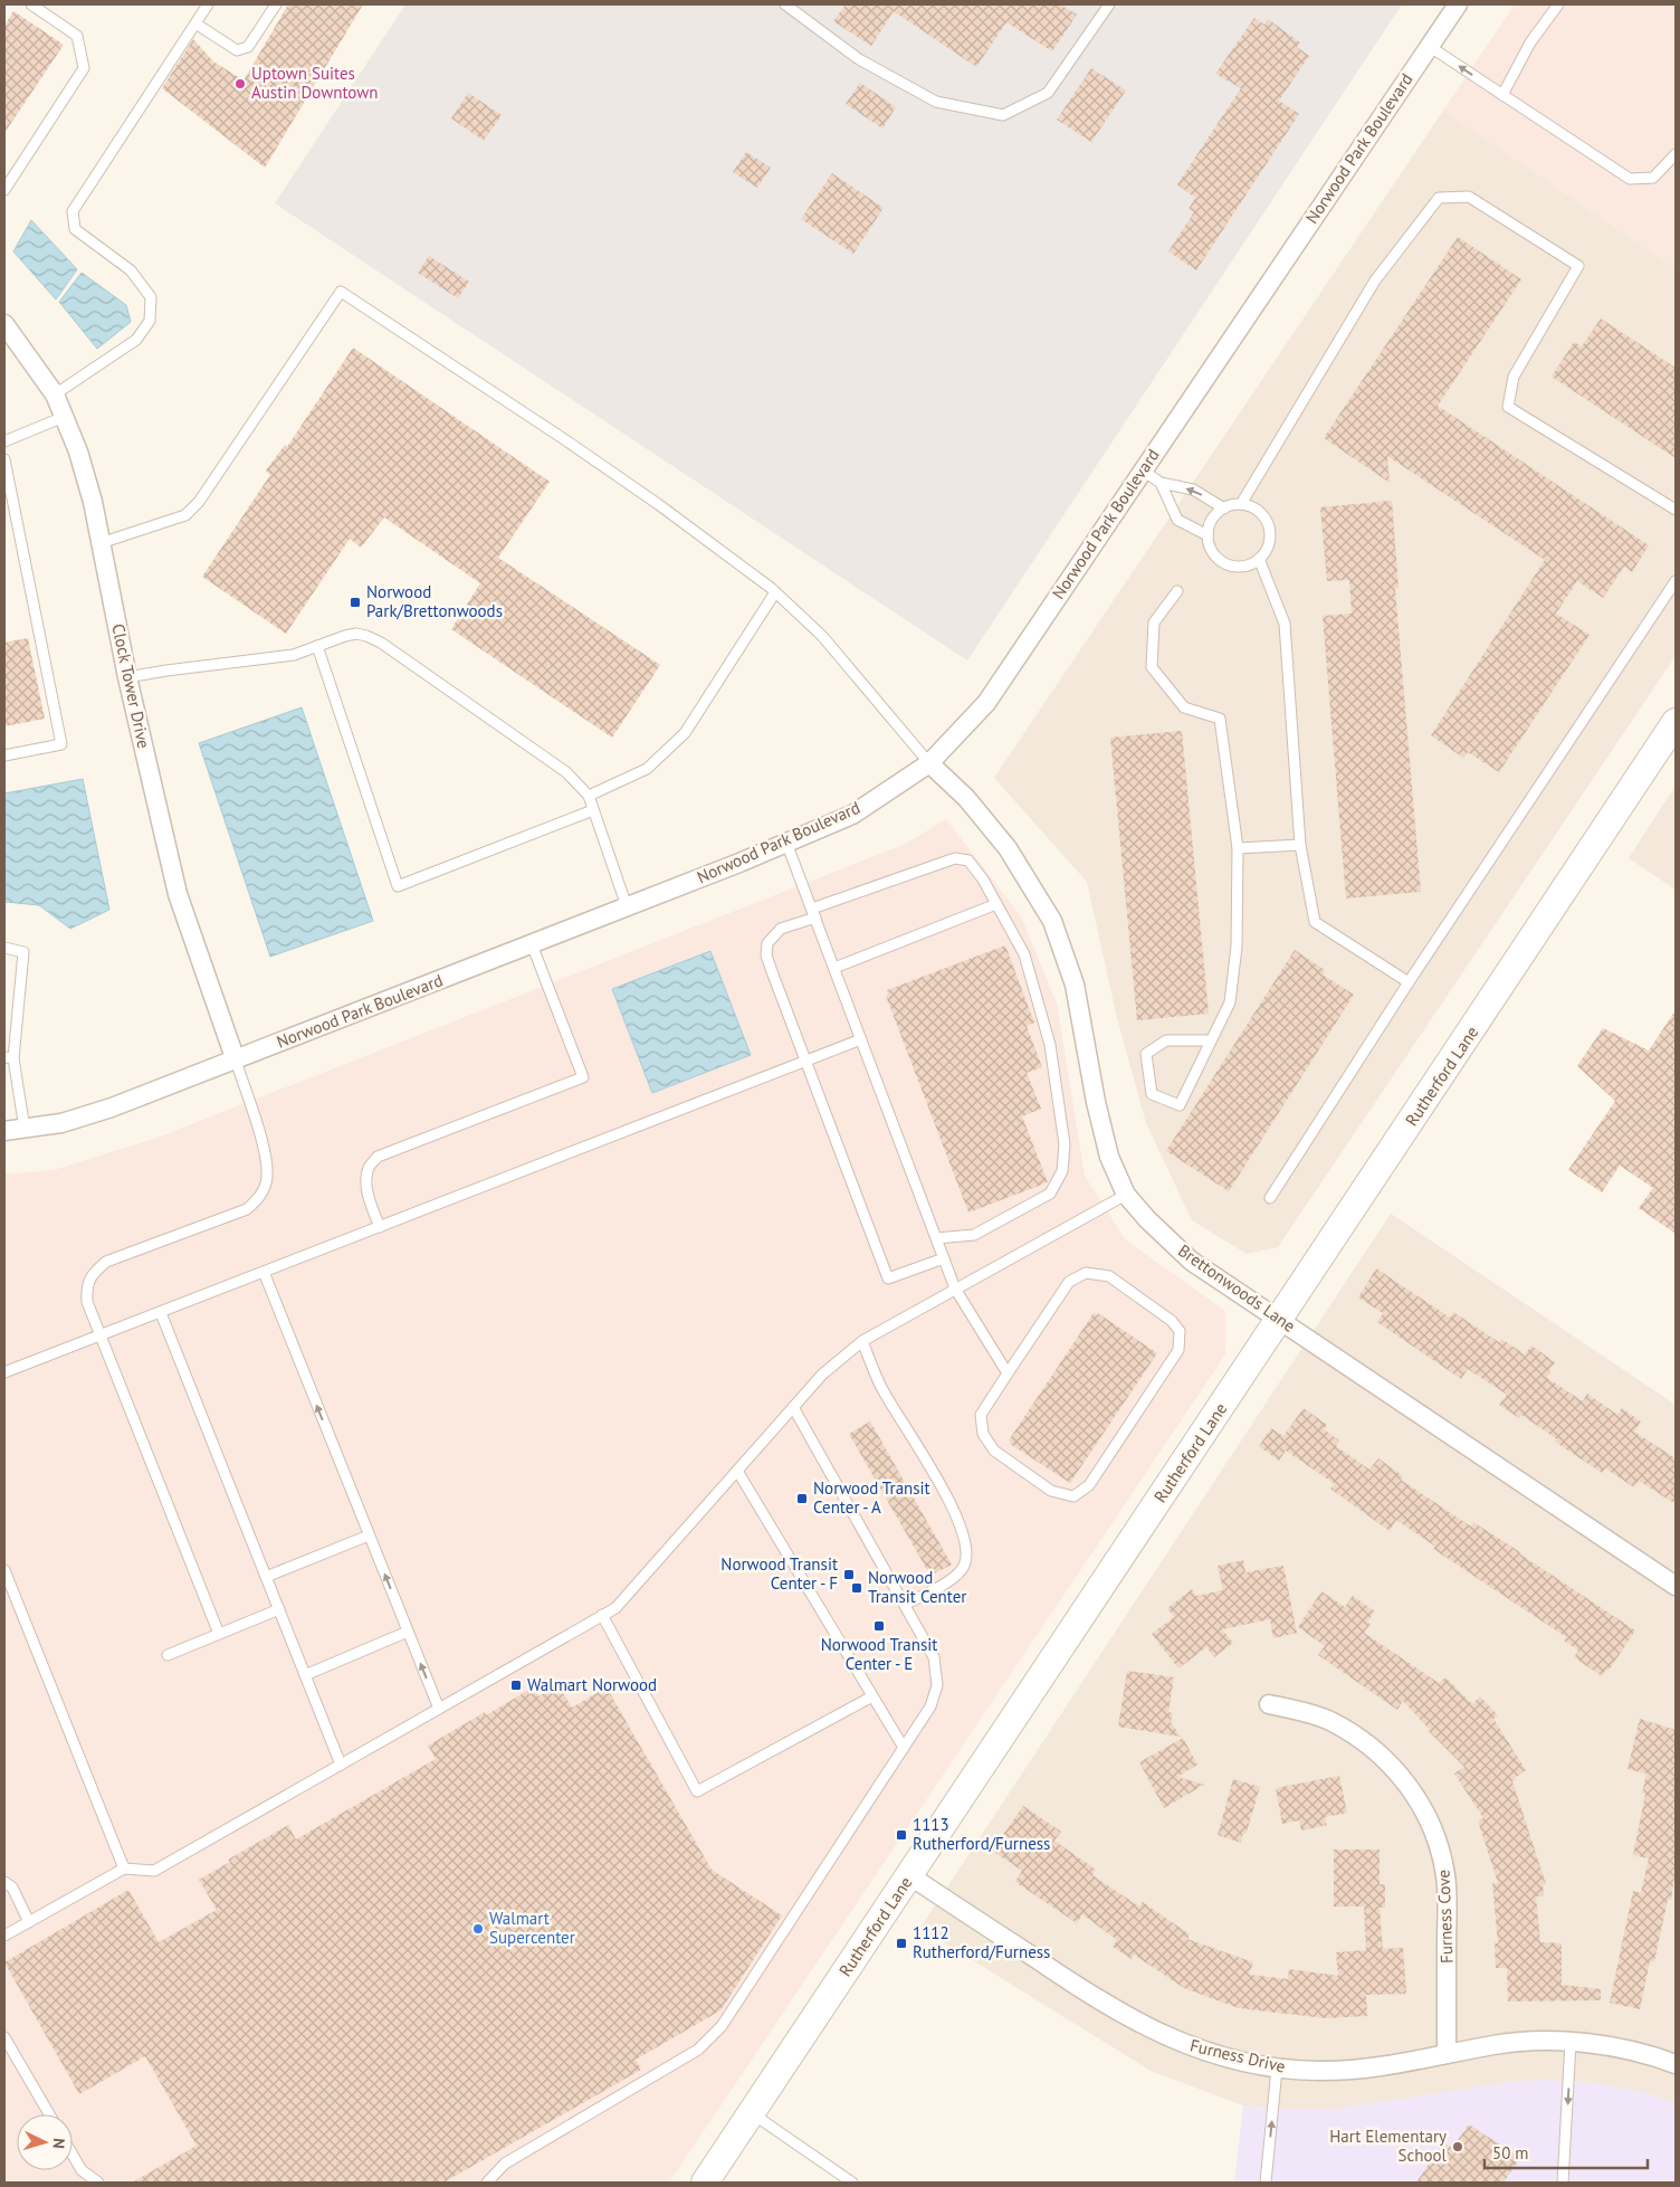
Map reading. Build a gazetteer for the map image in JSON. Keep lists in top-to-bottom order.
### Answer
{
  "streets": {
    "street": [
      "Norwood Park Boulevard",
      "Clock Tower Drive",
      "Rutherford Lane",
      "Brettonwoods Lane",
      "Furness Cove",
      "Furness Drive"
    ]
  },
  "crossings": [
    ["Norwood Park Boulevard", "Clock Tower Drive"],
    ["Norwood Park Boulevard", "Brettonwoods Lane"],
    ["Rutherford Lane", "Brettonwoods Lane"],
    ["Rutherford Lane", "Furness Drive"],
    ["Furness Cove", "Furness Drive"]
  ],
  "places": {
    "other": ["Uptown Suites Austin Downtown", "Walmart Supercenter", "Hart Elementary School"],
    "transit": [
      "Norwood Park/Brettonwoods",
      "Norwood Transit Center - A",
      "Norwood Transit Center - F",
      "Norwood Transit Center",
      "Norwood Transit Center - E",
      "Walmart Norwood",
      "1113 Rutherford/Furness",
      "1112 Rutherford/Furness"
    ]
  },
  "scale_bar": "50 m",
  "north": "right"
}
